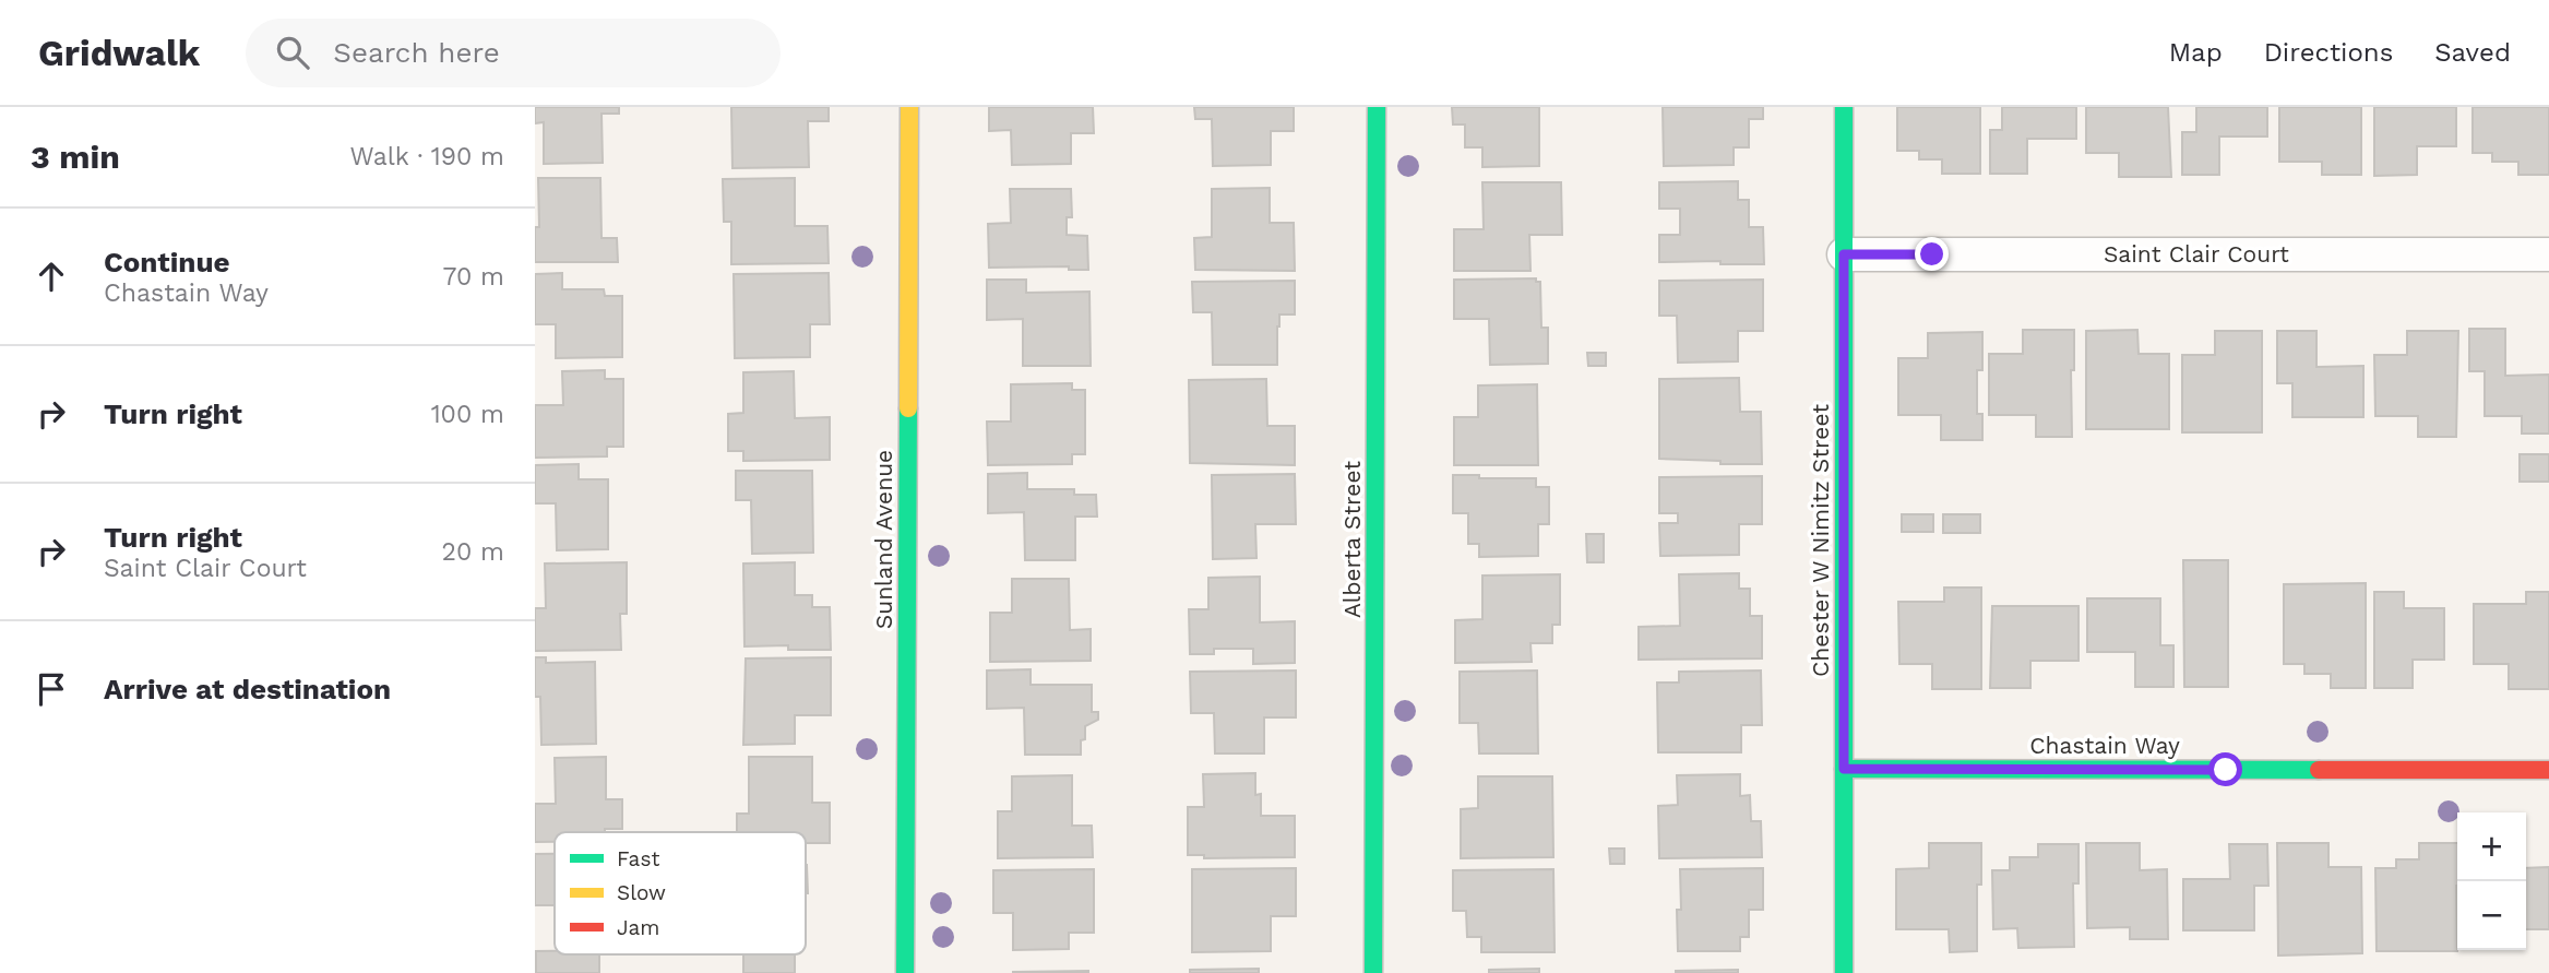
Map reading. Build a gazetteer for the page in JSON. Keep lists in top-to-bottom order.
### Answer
{
  "streets": {
    "street": [
      "Saint Clair Court",
      "Sunland Avenue",
      "Alberta Street",
      "Chester W Nimitz Street",
      "Chastain Way"
    ]
  },
  "crossings": [
    ["Saint Clair Court", "Chester W Nimitz Street"],
    ["Chester W Nimitz Street", "Chastain Way"]
  ],
  "legend": ["Fast", "Slow", "Jam"],
  "page": {
    "header": "Gridwalk",
    "search": "Search here",
    "nav": ["Map", "Directions", "Saved"],
    "heading": ["3 min", "Walk · 190 m"],
    "list": [
      ["Continue", "Chastain Way", "70 m"],
      ["Turn right", "100 m"],
      ["Turn right", "Saint Clair Court", "20 m"],
      "Arrive at destination"
    ],
    "map_buttons": ["+", "−"]
  }
}
